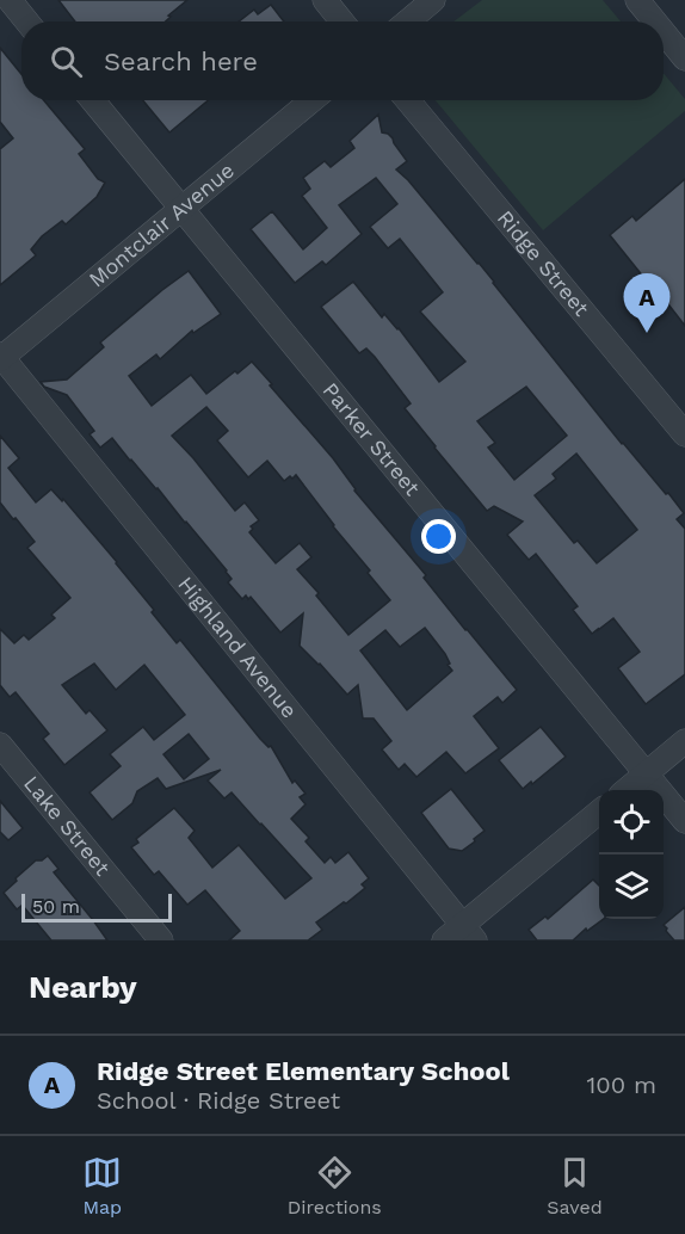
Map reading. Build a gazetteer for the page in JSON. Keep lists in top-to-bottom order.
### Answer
{
  "streets": {
    "street": [
      "Montclair Avenue",
      "Ridge Street",
      "Parker Street",
      "Highland Avenue",
      "Lake Street"
    ]
  },
  "crossings": [
    ["Montclair Avenue", "Parker Street"],
    ["Montclair Avenue", "Highland Avenue"]
  ],
  "scale_bar": "50 m",
  "page": {
    "search": "Search here",
    "pins": "A",
    "scale": "50 m",
    "heading": "Nearby",
    "list": [
      {
        "mark": "A",
        "name": "Ridge Street Elementary School",
        "note": "School · Ridge Street",
        "value": "100 m"
      }
    ],
    "nav": ["Map", "Directions", "Saved"]
  }
}
